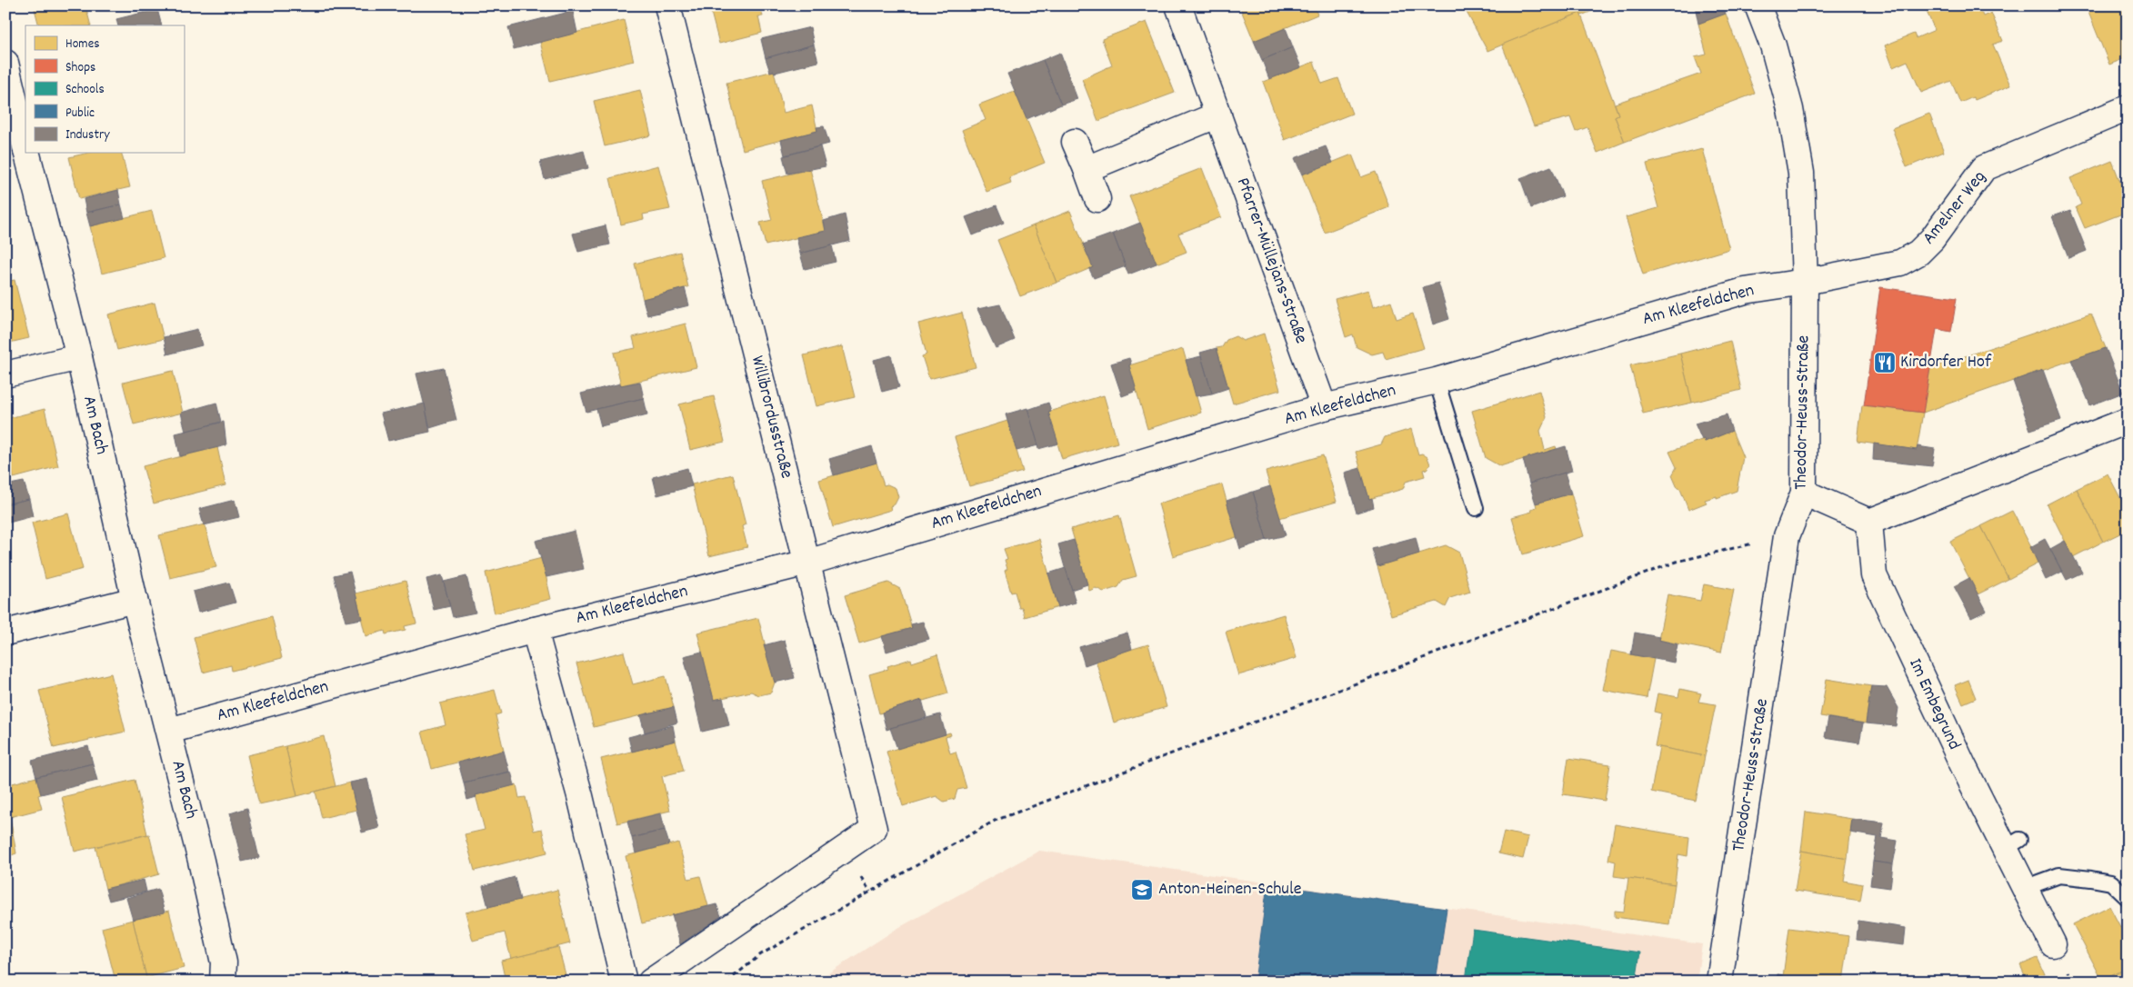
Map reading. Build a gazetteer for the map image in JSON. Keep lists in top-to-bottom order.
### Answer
{
  "streets": {
    "street": [
      "Amelner Weg",
      "Pfarrer-Müllejans-Straße",
      "Am Kleefeldchen",
      "Theodor-Heuss-Straße",
      "Willibrordusstraße",
      "Am Bach",
      "Im Embegrund"
    ]
  },
  "crossings": [
    ["Amelner Weg", "Am Kleefeldchen"],
    ["Amelner Weg", "Theodor-Heuss-Straße"],
    ["Pfarrer-Müllejans-Straße", "Am Kleefeldchen"],
    ["Am Kleefeldchen", "Theodor-Heuss-Straße"],
    ["Am Kleefeldchen", "Willibrordusstraße"],
    ["Am Kleefeldchen", "Am Bach"]
  ],
  "places": {
    "restaurant": ["Kirdorfer Hof"],
    "school or university": ["Anton-Heinen-Schule"]
  },
  "legend": [
    "Homes",
    "Shops",
    "Schools",
    "Public",
    "Industry"
  ]
}
